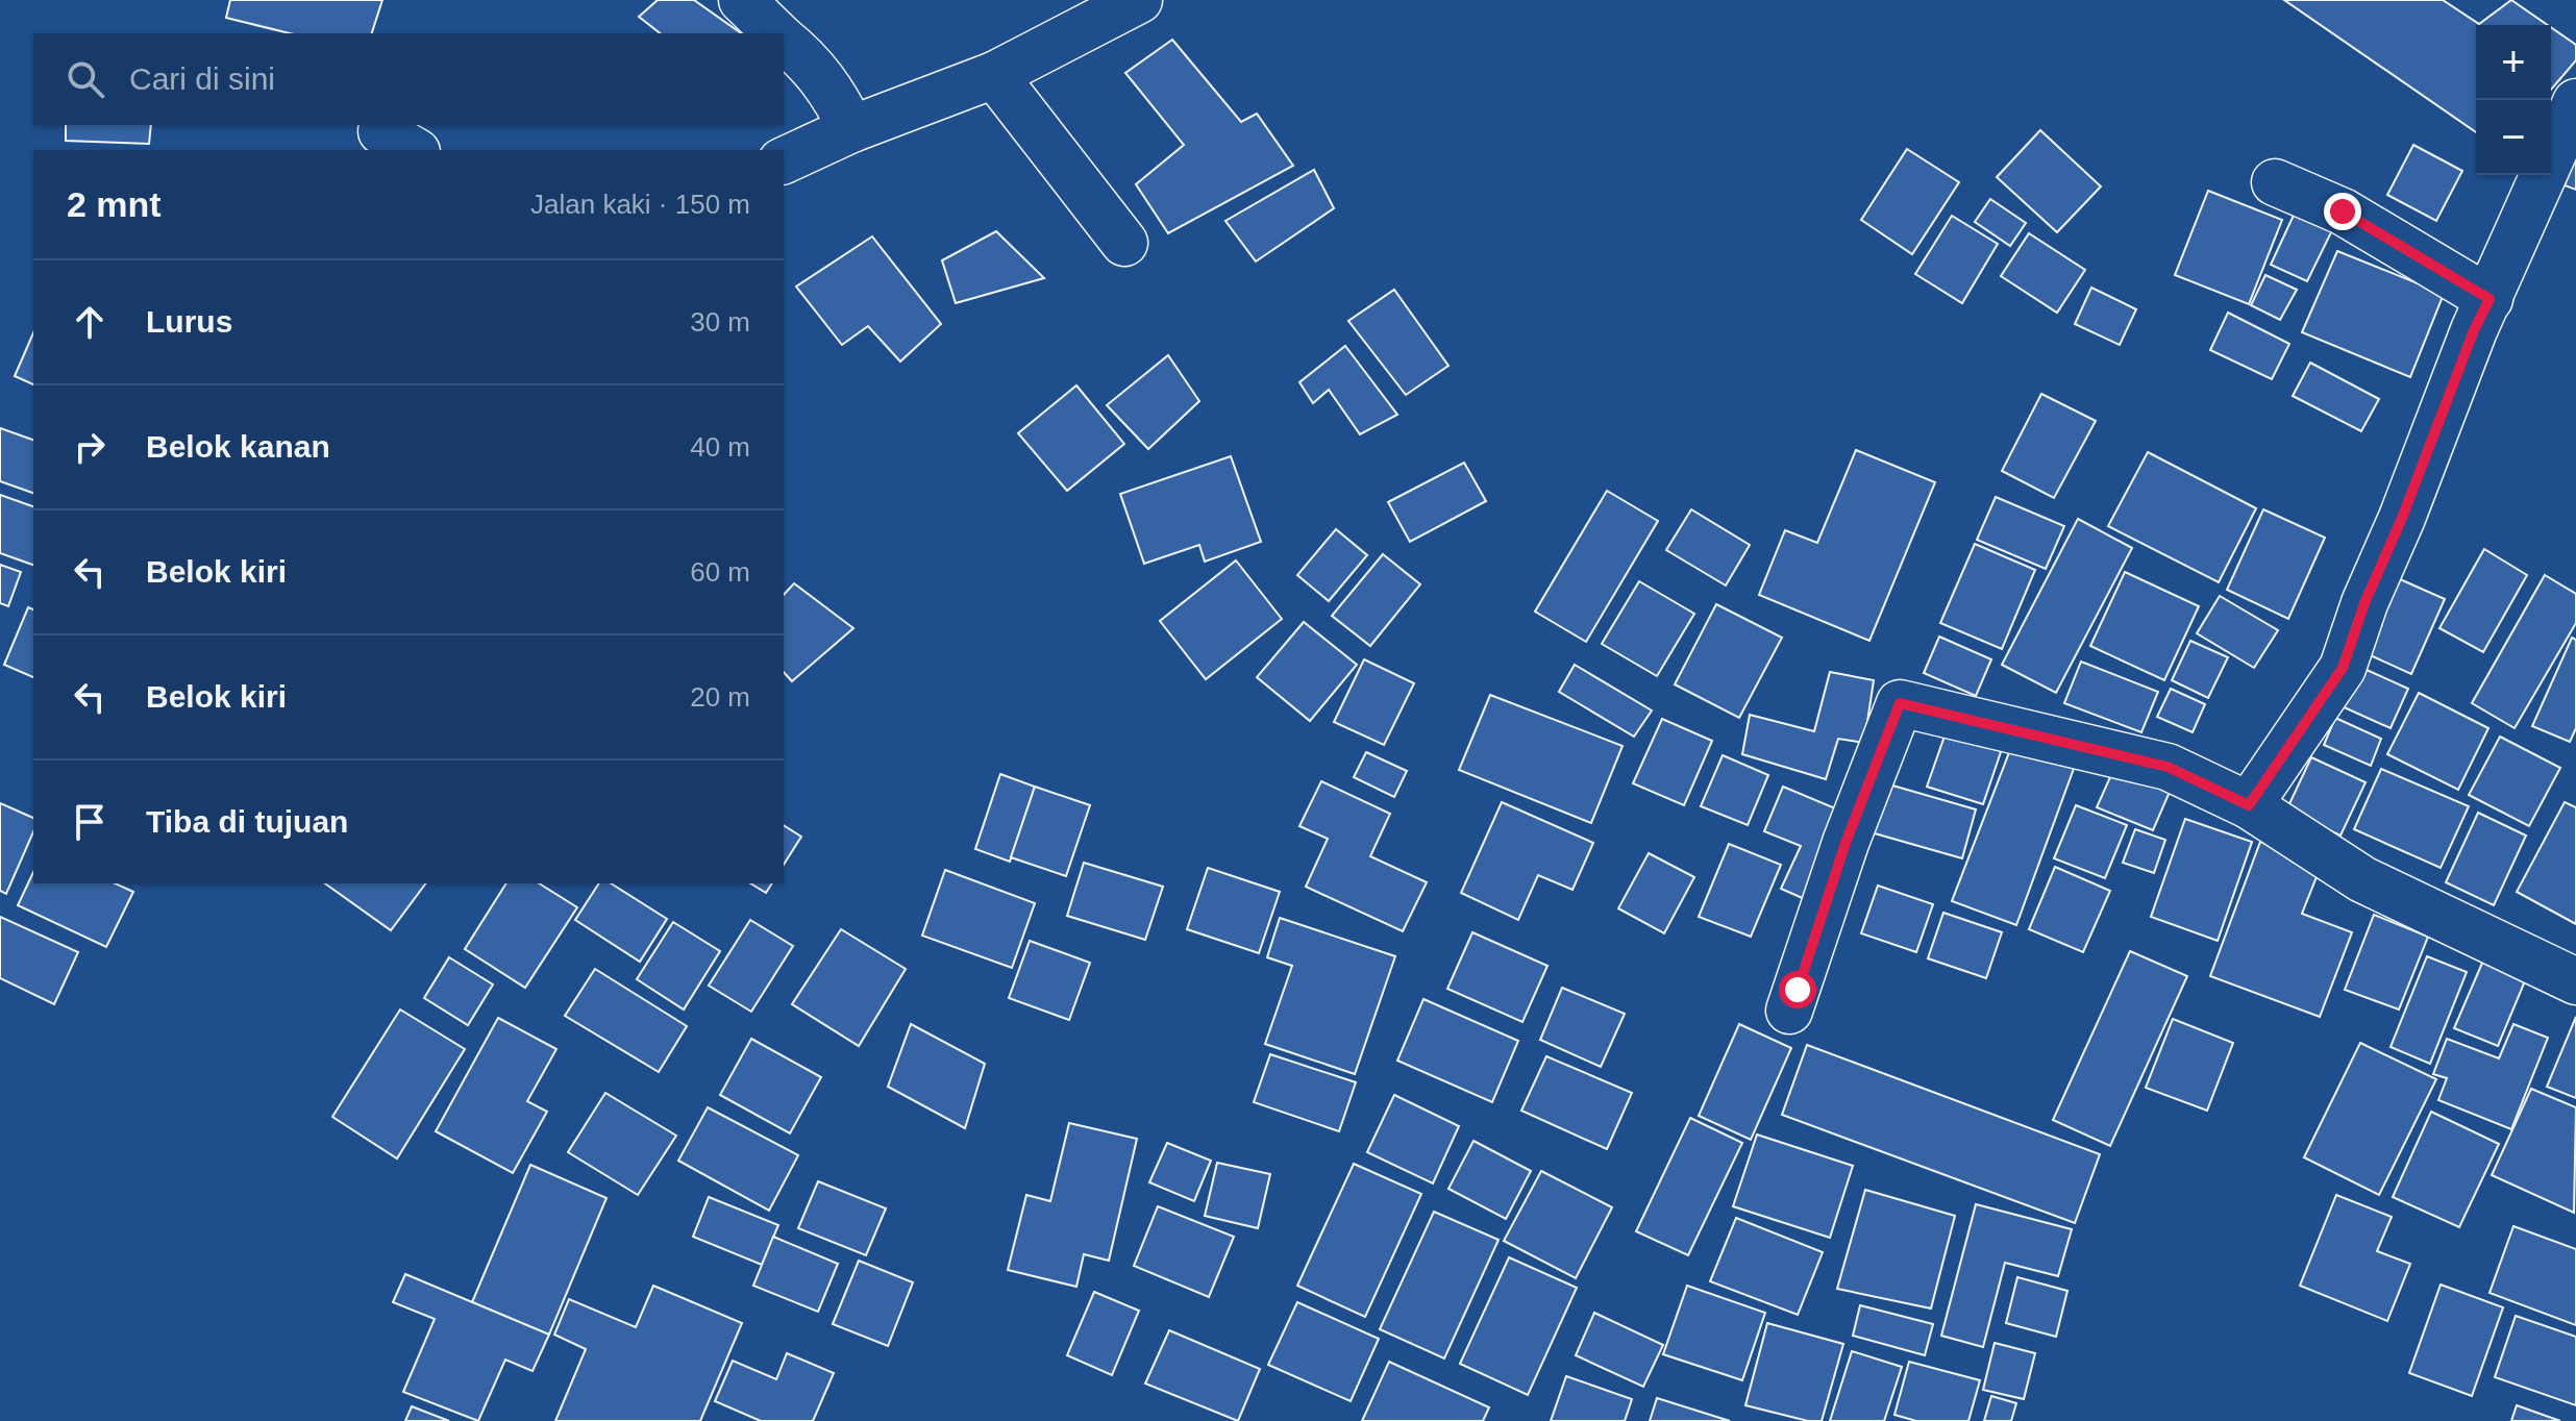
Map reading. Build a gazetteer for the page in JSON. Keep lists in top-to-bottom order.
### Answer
{
  "page": {
    "map_buttons": ["+", "−"],
    "search": "Cari di sini",
    "heading": ["2 mnt", "Jalan kaki · 150 m"],
    "list": [
      ["Lurus", "30 m"],
      ["Belok kanan", "40 m"],
      ["Belok kiri", "60 m"],
      ["Belok kiri", "20 m"],
      "Tiba di tujuan"
    ]
  }
}
